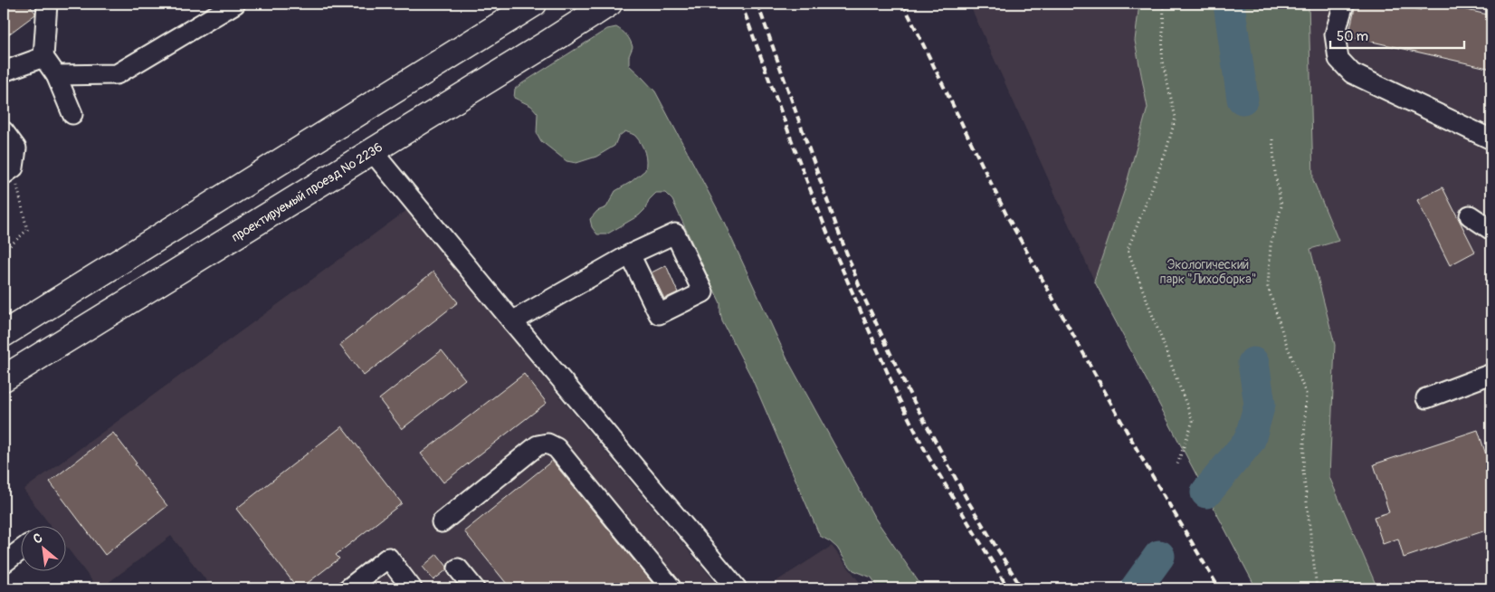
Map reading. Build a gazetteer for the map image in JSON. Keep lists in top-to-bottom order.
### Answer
{
  "streets": {
    "main road": ["проектируемый проезд № 2236"]
  },
  "parks": ["Экологический парк \"Лихоборка\""],
  "scale_bar": "50 m",
  "north": "top left"
}
